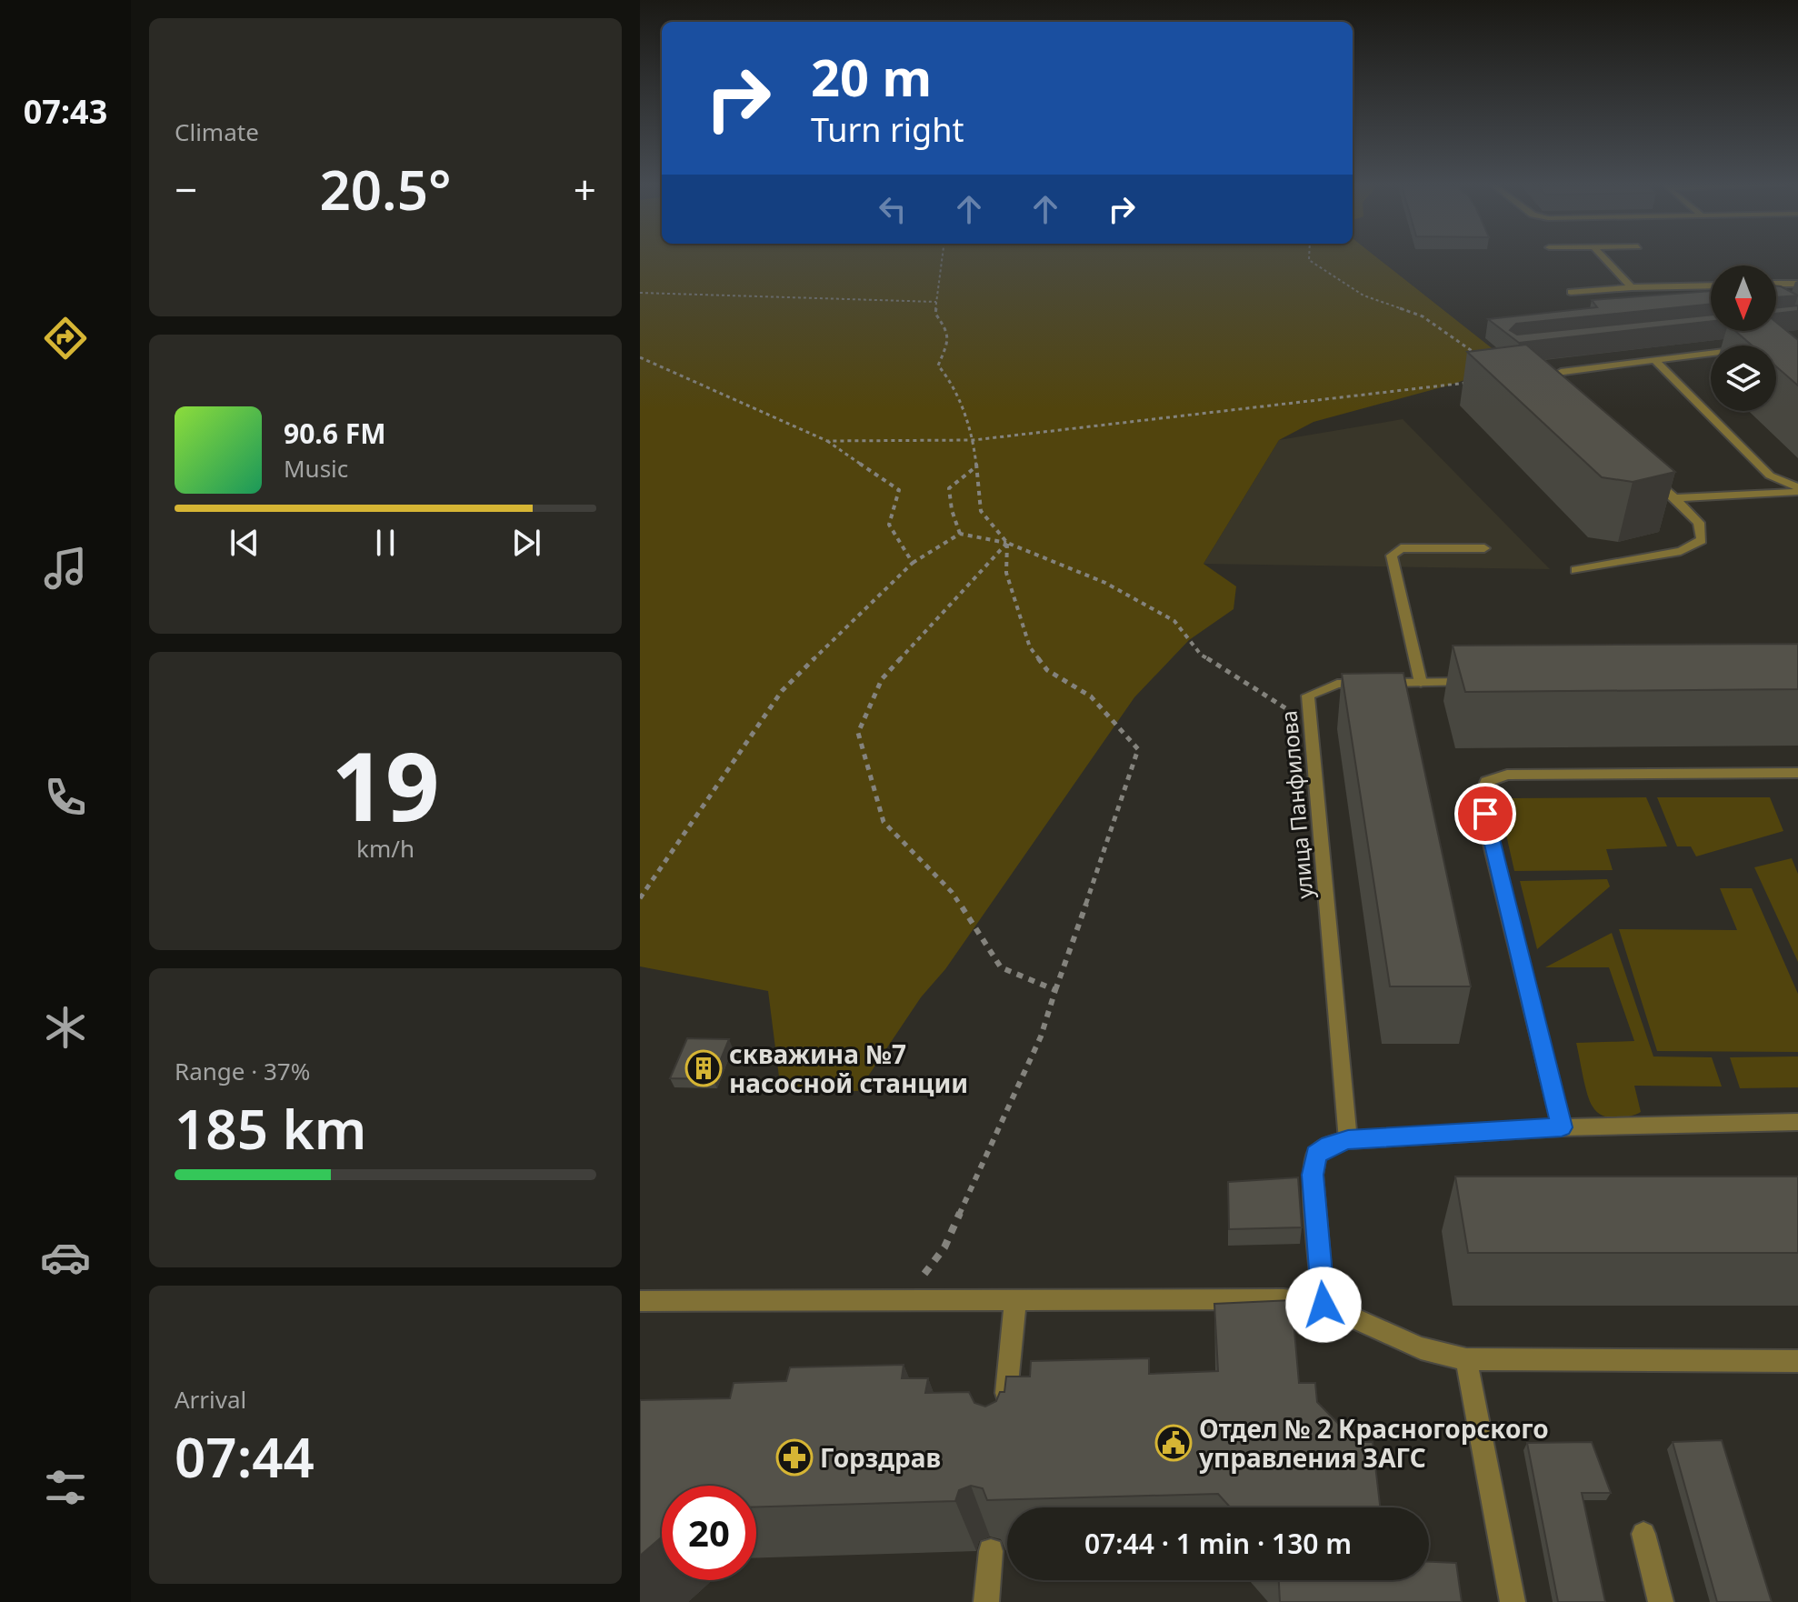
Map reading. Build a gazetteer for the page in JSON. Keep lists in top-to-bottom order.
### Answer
{
  "streets": {
    "street": ["улица Панфилова"]
  },
  "places": {
    "building": ["скважина №7 насосной станции"],
    "public building": ["Отдел № 2 Красногорского управления ЗАГС"],
    "pharmacy": ["Горздрав"]
  },
  "north": "bottom",
  "page": {
    "tabs": "07:43",
    "tile": [
      "Climate",
      ["19", "km/h"],
      ["Range · 37%", "185 km"],
      ["Arrival", "07:44"]
    ],
    "turn": ["20 m", "Turn right"],
    "heat": ["−", "20.5°", "+"],
    "song": ["90.6 FM", "Music"],
    "limit": "20",
    "trip": "07:44 · 1 min · 130 m"
  }
}
